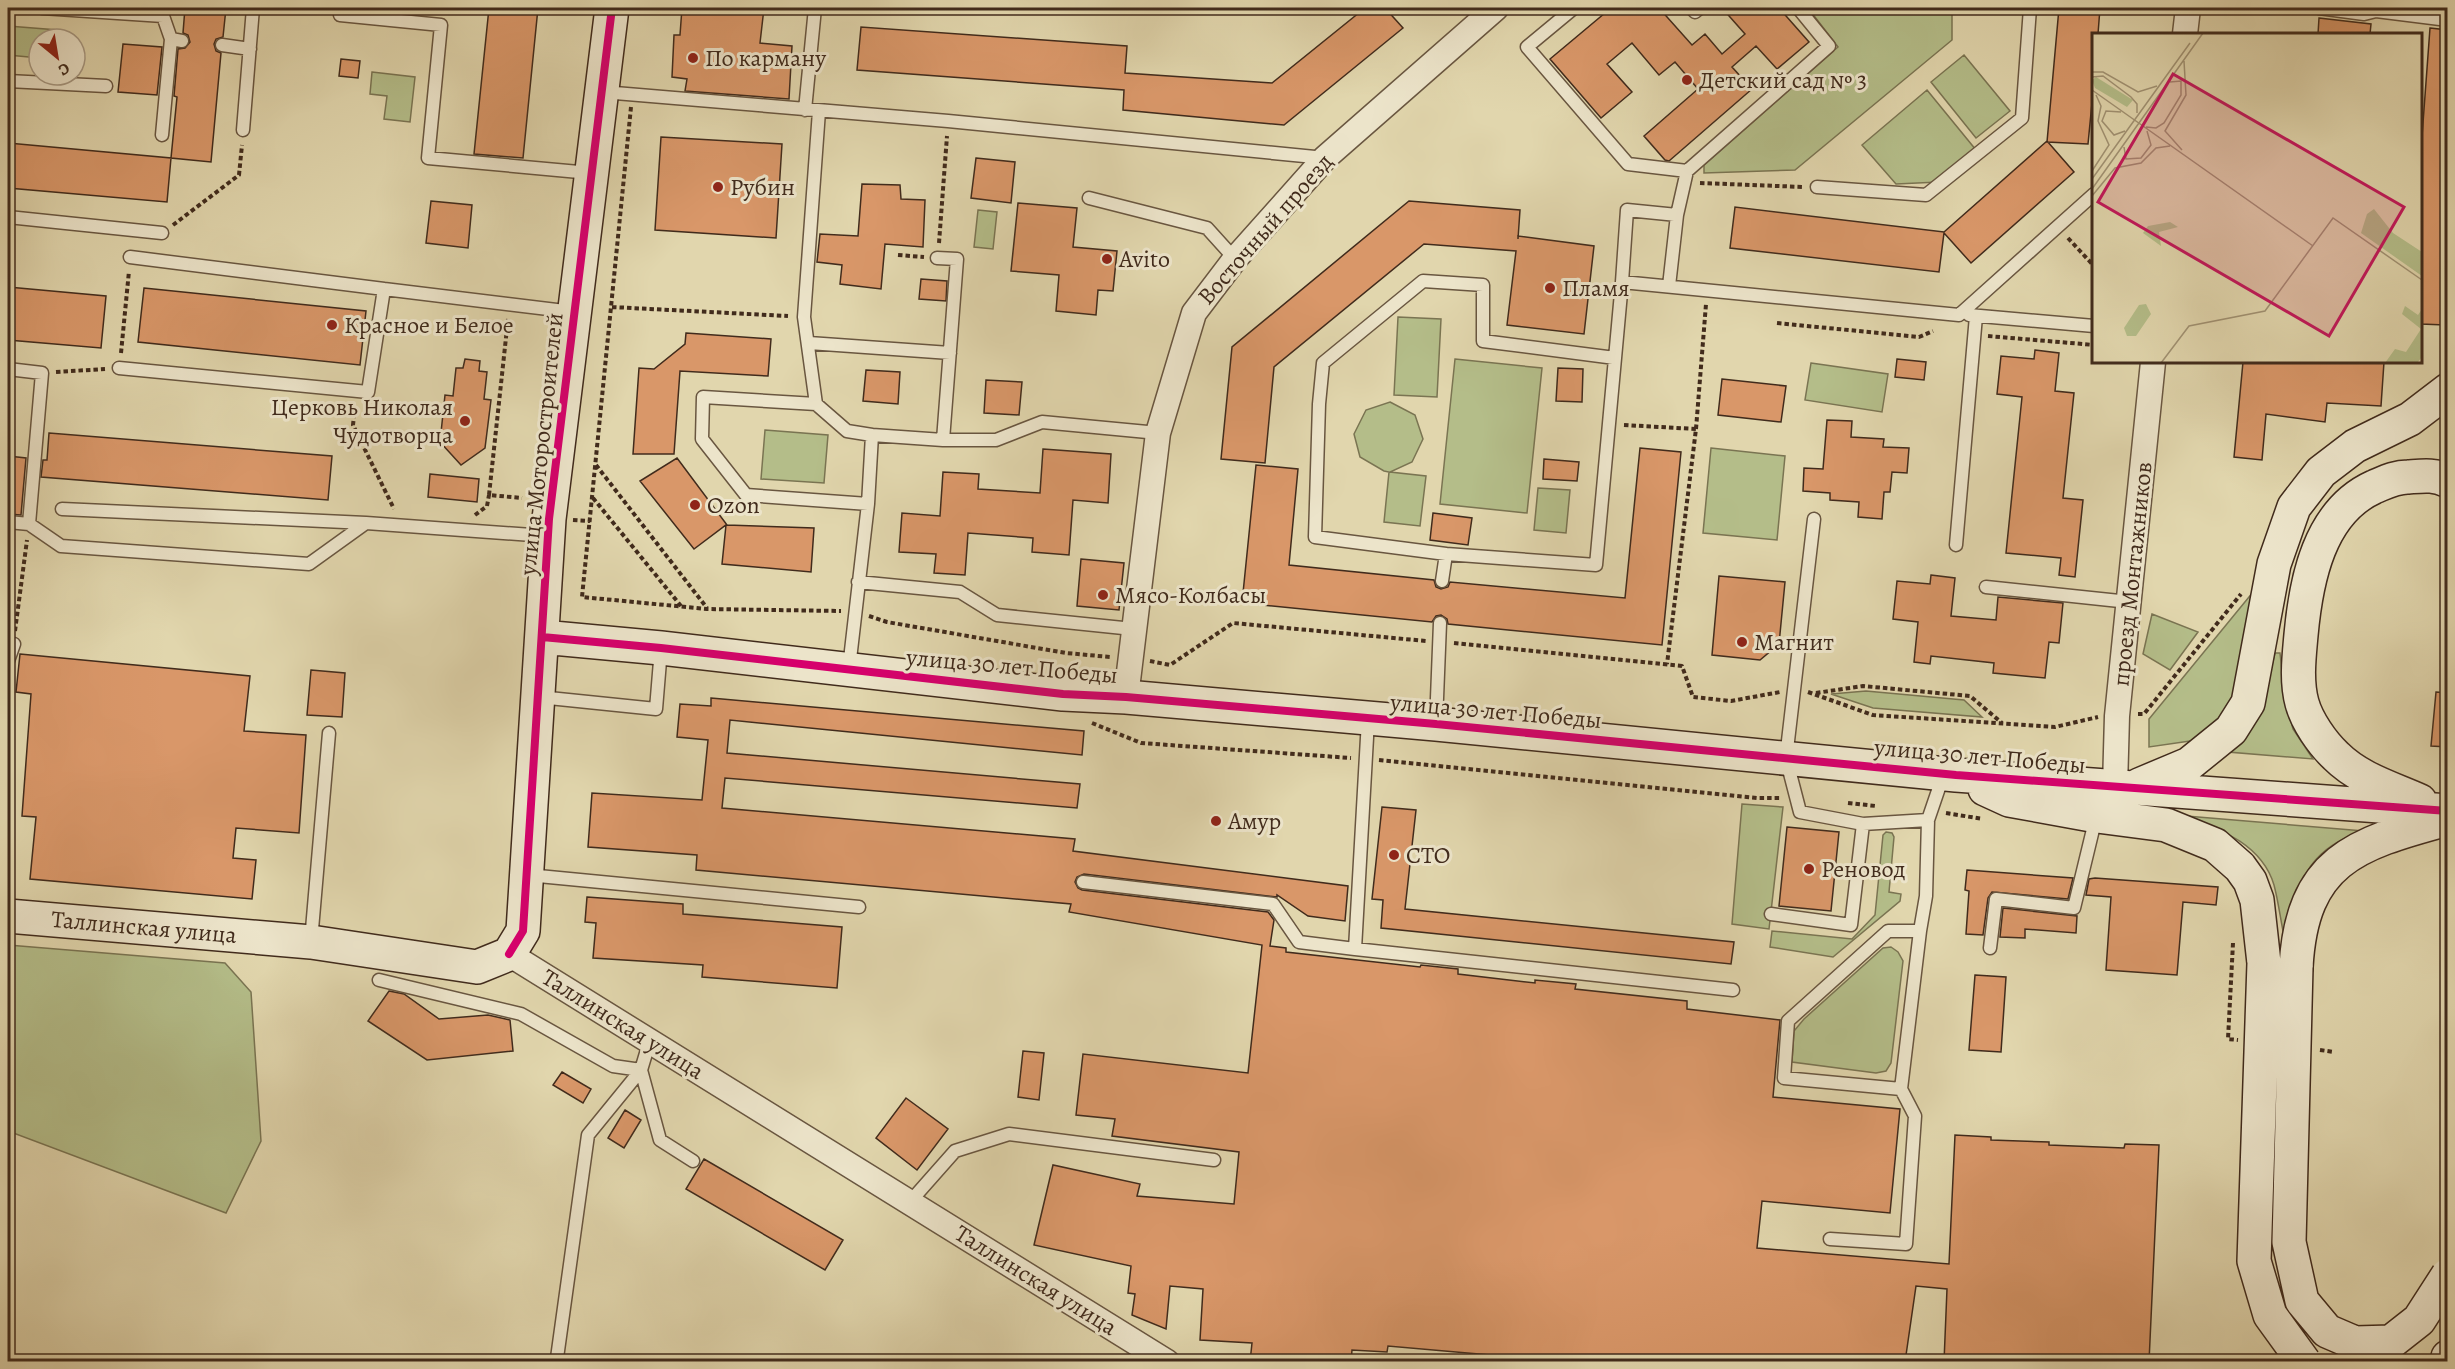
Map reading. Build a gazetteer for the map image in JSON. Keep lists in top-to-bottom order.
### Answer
{
  "streets": {
    "street": [
      "Восточный проезд",
      "улица Моторостроителей",
      "проезд Монтажников",
      "улица 30 лет Победы",
      "Таллинская улица"
    ]
  },
  "crossings": [
    ["Восточный проезд", "улица 30 лет Победы"],
    ["улица Моторостроителей", "улица 30 лет Победы"],
    ["улица Моторостроителей", "Таллинская улица"],
    ["проезд Монтажников", "улица 30 лет Победы"]
  ],
  "places": [
    "По карману",
    "Детский сад № 3",
    "Рубин",
    "Avito",
    "Пламя",
    "Красное и Белое",
    "Церковь Николая Чудотворца",
    "Ozon",
    "Мясо-Колбасы",
    "Магнит",
    "Амур",
    "СТО",
    "Реновод"
  ],
  "north": "bottom right"
}
